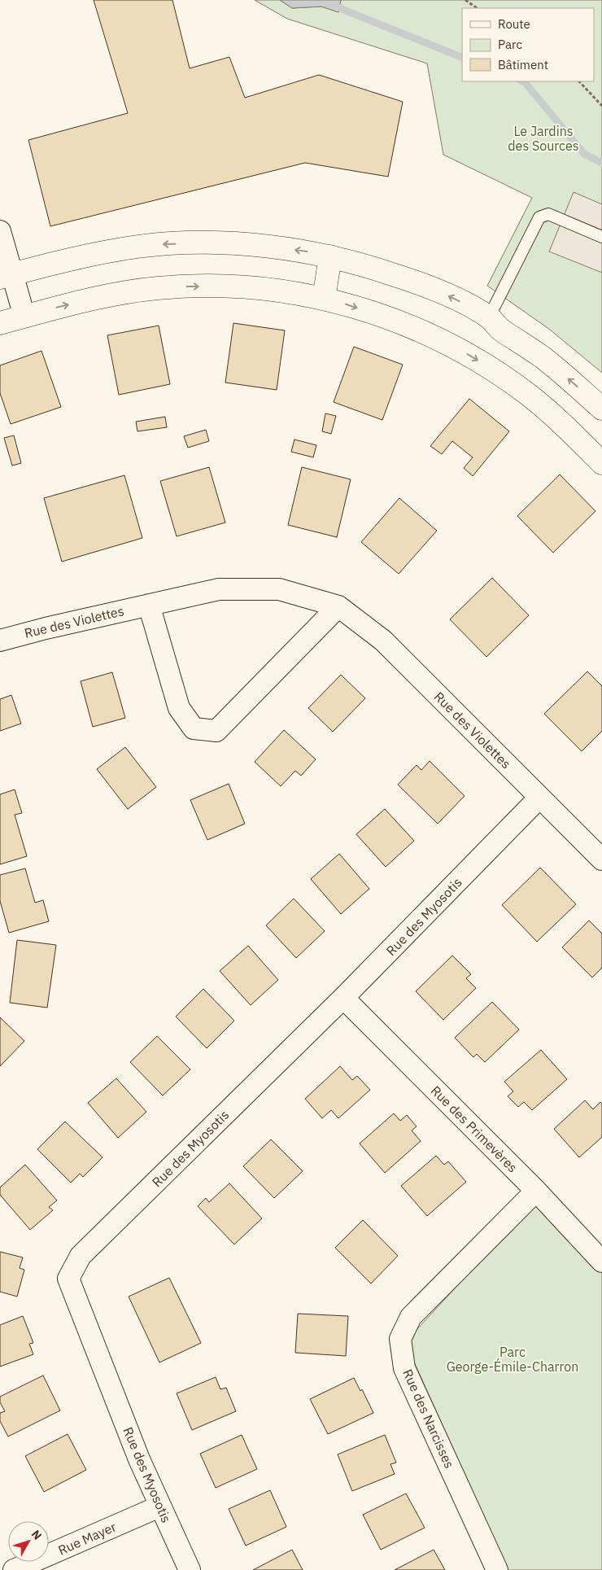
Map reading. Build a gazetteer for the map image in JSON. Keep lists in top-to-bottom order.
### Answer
{
  "streets": {
    "street": [
      "Rue des Violettes",
      "Rue des Myosotis",
      "Rue des Primevères",
      "Rue des Narcisses",
      "Rue Mayer"
    ]
  },
  "crossings": [
    ["Rue des Violettes", "Rue des Myosotis"],
    ["Rue des Myosotis", "Rue des Primevères"],
    ["Rue des Myosotis", "Rue Mayer"],
    ["Rue des Primevères", "Rue des Narcisses"]
  ],
  "parks": ["Le Jardins des Sources", "Parc George-Émile-Charron"],
  "legend": ["Route", "Parc", "Bâtiment"],
  "north": "top right"
}
